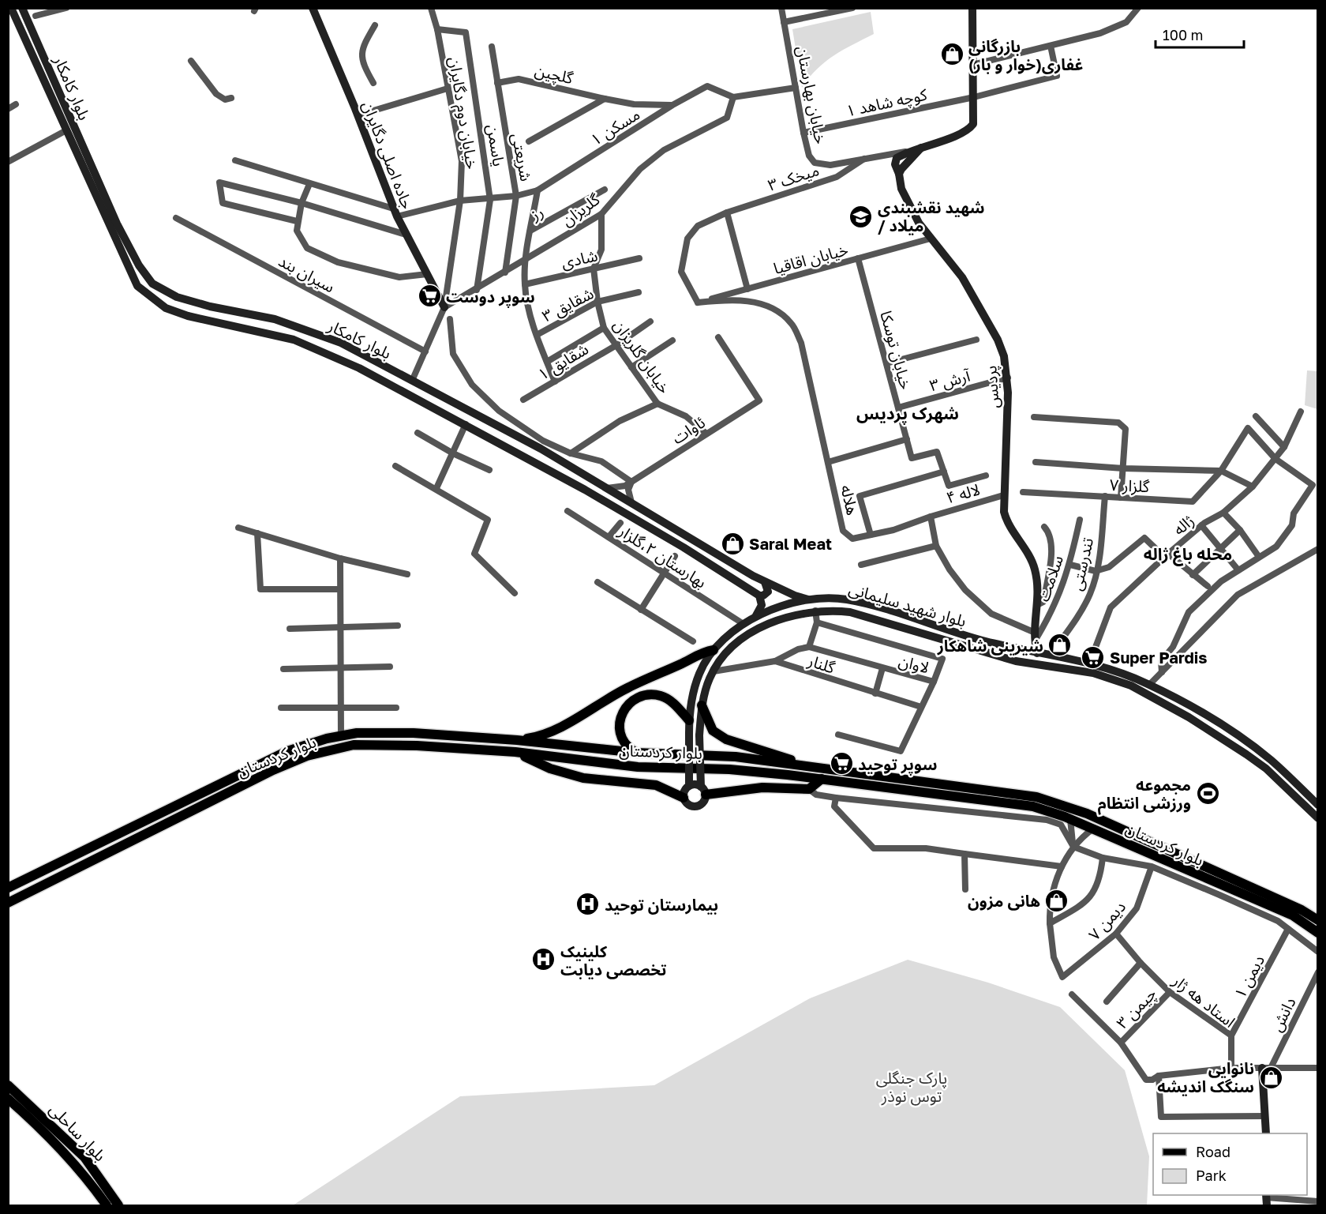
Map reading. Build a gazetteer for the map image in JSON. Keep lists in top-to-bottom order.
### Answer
{
  "streets": {
    "main road": [
      "بلوار کامکار",
      "خیابان بهارستان",
      "جاده اصلی دگایران",
      "پردیس",
      "بلوار شهید سلیمانی",
      "بلوار کردستان",
      "بلوار ساحلی"
    ],
    "street": [
      "گلچین",
      "کوچه شاهد ۱",
      "خیابان دوم دگایران",
      "مسکن ۱",
      "یاسمن",
      "شریعتی",
      "میخک ۳",
      "گلریزان",
      "رز",
      "شادی",
      "خیابان اقاقیا",
      "سیران بند",
      "شقایق ۳",
      "خیابان توسکا",
      "خیابان گلریزان",
      "شقایق ۱",
      "آرش ۳",
      "ئاوات",
      "گلزار ۷",
      "لاله ۴",
      "هلاله",
      "ژاله",
      "بهارستان ۲،گلزار",
      "تندرستی",
      "سلامت",
      "گلنار",
      "لاوان",
      "دیمن ۷",
      "دیمن ۱",
      "استاد هه ژار",
      "چیمن ۳",
      "دانش"
    ]
  },
  "crossings": [
    ["گلچین", "مسکن ۱"],
    ["گلچین", "شریعتی"],
    ["بلوار کامکار", "خیابان دوم دگایران"],
    ["بلوار کامکار", "ئاوات"],
    ["بلوار کامکار", "بلوار شهید سلیمانی"],
    ["خیابان بهارستان", "کوچه شاهد ۱"],
    ["خیابان بهارستان", "میخک ۳"],
    ["خیابان دوم دگایران", "مسکن ۱"],
    ["خیابان دوم دگایران", "یاسمن"],
    ["خیابان دوم دگایران", "جاده اصلی دگایران"],
    ["خیابان دوم دگایران", "گلریزان"],
    ["خیابان دوم دگایران", "سیران بند"],
    ["مسکن ۱", "یاسمن"],
    ["مسکن ۱", "جاده اصلی دگایران"],
    ["مسکن ۱", "شریعتی"],
    ["مسکن ۱", "گلریزان"],
    ["یاسمن", "گلریزان"],
    ["جاده اصلی دگایران", "گلریزان"],
    ["شریعتی", "گلریزان"],
    ["میخک ۳", "خیابان اقاقیا"],
    ["میخک ۳", "هلاله"],
    ["گلریزان", "خیابان گلریزان"],
    ["شادی", "خیابان گلریزان"],
    ["خیابان اقاقیا", "خیابان توسکا"],
    ["خیابان اقاقیا", "پردیس"],
    ["خیابان اقاقیا", "هلاله"],
    ["شقایق ۳", "خیابان گلریزان"],
    ["خیابان توسکا", "آرش ۳"],
    ["خیابان گلریزان", "شقایق ۱"],
    ["خیابان گلریزان", "ئاوات"],
    ["آرش ۳", "پردیس"],
    ["پردیس", "لاله ۴"],
    ["پردیس", "سلامت"],
    ["پردیس", "بلوار شهید سلیمانی"],
    ["گلزار ۷", "ژاله"],
    ["گلزار ۷", "تندرستی"],
    ["لاله ۴", "هلاله"],
    ["ژاله", "بلوار شهید سلیمانی"],
    ["بهارستان ۲،گلزار", "بلوار شهید سلیمانی"],
    ["تندرستی", "بلوار شهید سلیمانی"],
    ["بلوار شهید سلیمانی", "گلنار"],
    ["دیمن ۷", "استاد هه ژار"],
    ["دیمن ۱", "استاد هه ژار"],
    ["استاد هه ژار", "چیمن ۳"]
  ],
  "districts": ["شهرک پردیس", "محله باغ ژاله"],
  "parks": ["پارک جنگلی توس نوذر"],
  "places": {
    "shop": [
      "بازرگانی غفاری(خوار و بار)",
      "Saral Meat",
      "شیرینی شاهکار",
      "هانی مزون",
      "نانوایی سنگک اندیشه"
    ],
    "school or university": ["شهید نقشبندی / میلاد"],
    "supermarket": ["سوپر دوست", "Super Pardis", "سوپر توحید"],
    "sports": ["مجموعه ورزشی انتظام"],
    "hospital": ["بیمارستان توحید", "کلینیک تخصصی دیابت"]
  },
  "legend": ["Road", "Park"],
  "scale_bar": "100 m"
}
